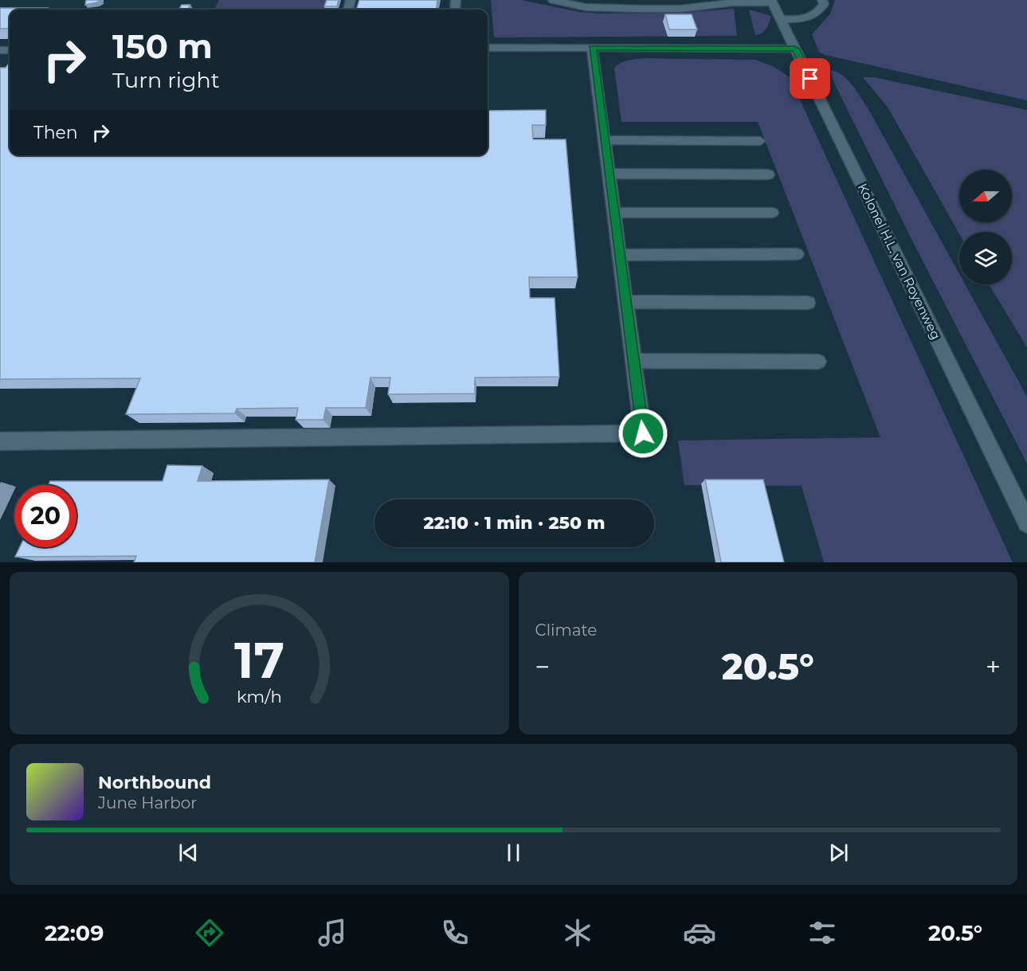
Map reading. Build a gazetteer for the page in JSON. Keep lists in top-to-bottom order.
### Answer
{
  "streets": {
    "street": ["Kolonel H.L. van Royenweg"]
  },
  "north": "left",
  "page": {
    "turn": ["150 m", "Turn right"],
    "then": "Then",
    "limit": "20",
    "trip": "22:10 · 1 min · 250 m",
    "tile": "Climate",
    "heat": ["−", "20.5°", "+"],
    "song": ["Northbound", "June Harbor"],
    "tabs": ["22:09", "20.5°"],
    "gauge": ["17", "km/h"]
  }
}
